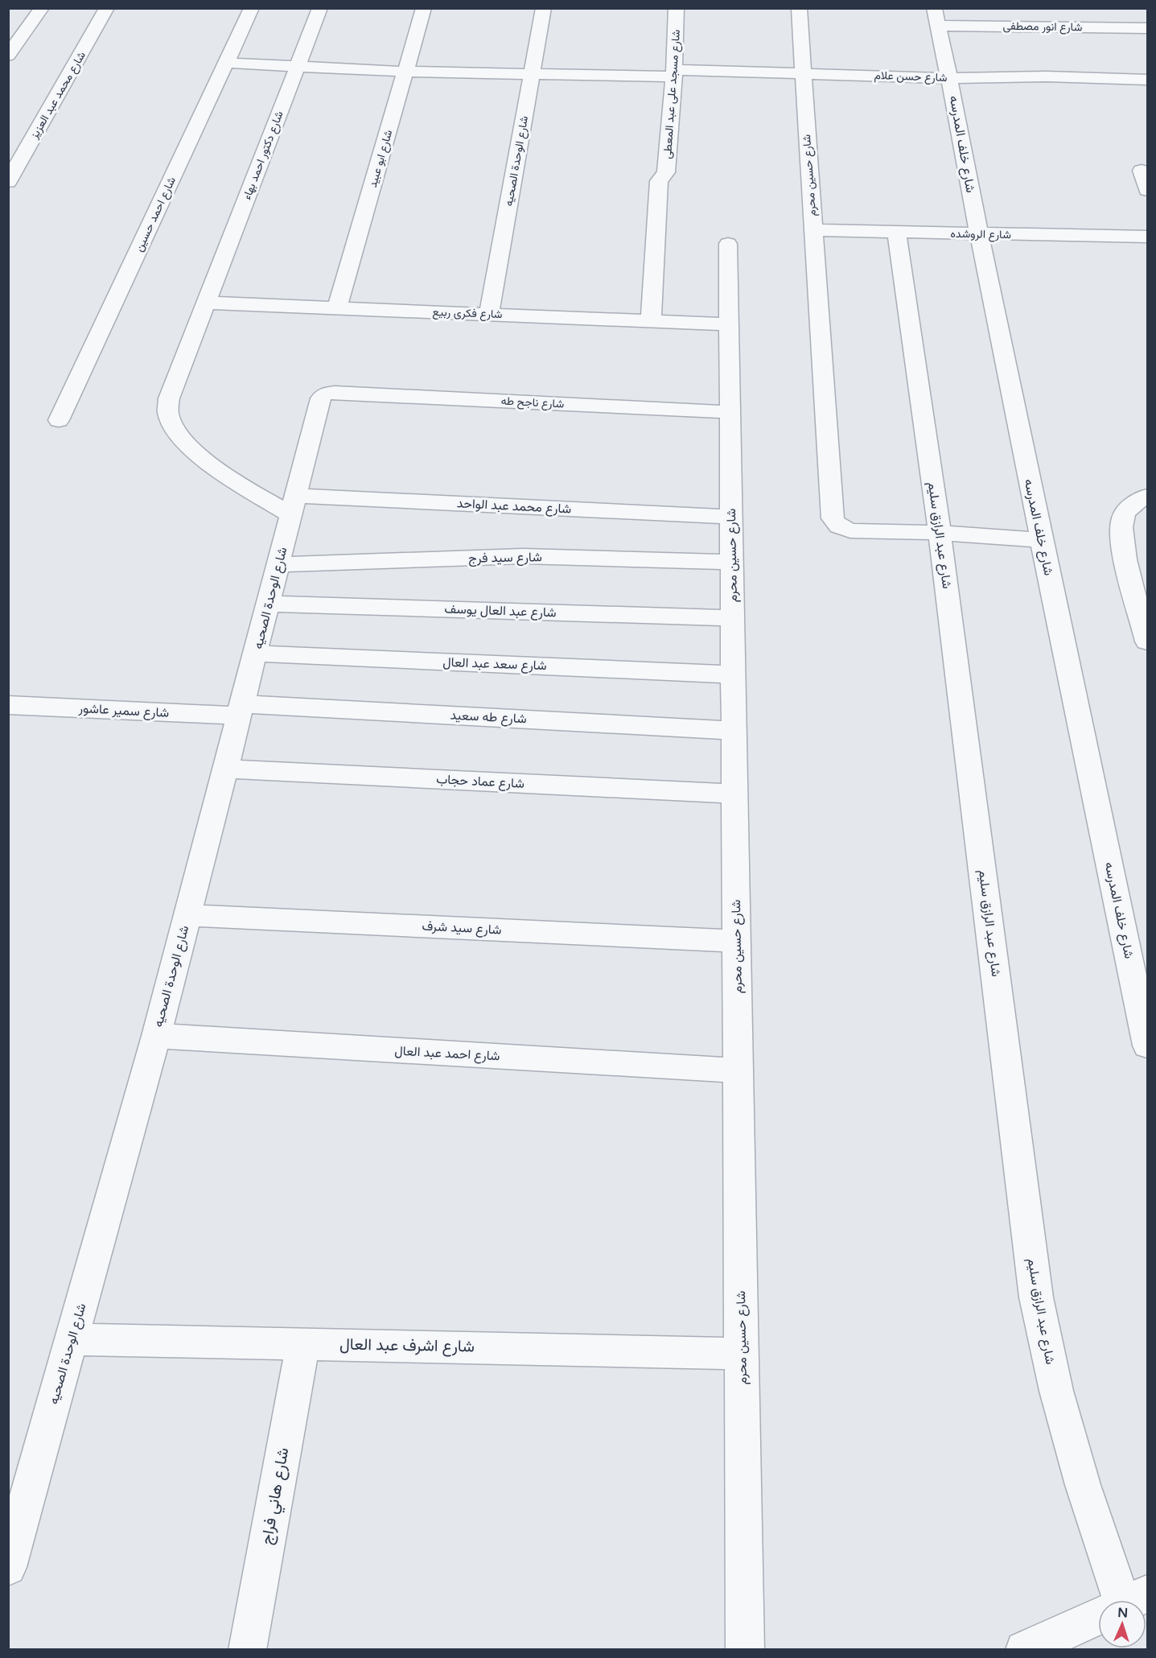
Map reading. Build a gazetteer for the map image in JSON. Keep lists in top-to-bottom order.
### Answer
{
  "streets": {
    "street": [
      "شارع انور مصطفى",
      "شارع حسن علام",
      "شارع مسجد على عبد المعطى",
      "شارع محمد عبد العزيز",
      "شارع خلف المدرسه",
      "شارع دكتور احمد بهاء",
      "شارع ابو عبيد",
      "شارع الوحدة الصحيه",
      "شارع حسين محرم",
      "شارع احمد حسين",
      "شارع الروشده",
      "شارع فكرى ربيع",
      "شارع ناجح طه",
      "شارع محمد عبد الواحد",
      "شارع عبد الرازق سليم",
      "شارع سيد فرج",
      "شارع عبد العال يوسف",
      "شارع سعد عبد العال",
      "شارع سمير عاشور",
      "شارع طه سعيد",
      "شارع عماد حجاب",
      "شارع سيد شرف",
      "شارع احمد عبد العال",
      "شارع اشرف عبد العال",
      "شارع هاني فراج"
    ]
  },
  "crossings": [
    ["شارع انور مصطفى", "شارع خلف المدرسه"],
    ["شارع حسن علام", "شارع مسجد على عبد المعطى"],
    ["شارع حسن علام", "شارع خلف المدرسه"],
    ["شارع حسن علام", "شارع دكتور احمد بهاء"],
    ["شارع حسن علام", "شارع ابو عبيد"],
    ["شارع حسن علام", "شارع الوحدة الصحيه"],
    ["شارع حسن علام", "شارع حسين محرم"],
    ["شارع حسن علام", "شارع احمد حسين"],
    ["شارع مسجد على عبد المعطى", "شارع فكرى ربيع"],
    ["شارع خلف المدرسه", "شارع حسين محرم"],
    ["شارع خلف المدرسه", "شارع الروشده"],
    ["شارع دكتور احمد بهاء", "شارع الوحدة الصحيه"],
    ["شارع دكتور احمد بهاء", "شارع فكرى ربيع"],
    ["شارع دكتور احمد بهاء", "شارع محمد عبد الواحد"],
    ["شارع ابو عبيد", "شارع فكرى ربيع"],
    ["شارع الوحدة الصحيه", "شارع فكرى ربيع"],
    ["شارع الوحدة الصحيه", "شارع ناجح طه"],
    ["شارع الوحدة الصحيه", "شارع محمد عبد الواحد"],
    ["شارع الوحدة الصحيه", "شارع سيد فرج"],
    ["شارع الوحدة الصحيه", "شارع عبد العال يوسف"],
    ["شارع الوحدة الصحيه", "شارع سعد عبد العال"],
    ["شارع الوحدة الصحيه", "شارع سمير عاشور"],
    ["شارع الوحدة الصحيه", "شارع طه سعيد"],
    ["شارع الوحدة الصحيه", "شارع عماد حجاب"],
    ["شارع الوحدة الصحيه", "شارع سيد شرف"],
    ["شارع الوحدة الصحيه", "شارع احمد عبد العال"],
    ["شارع الوحدة الصحيه", "شارع اشرف عبد العال"],
    ["شارع حسين محرم", "شارع الروشده"],
    ["شارع حسين محرم", "شارع فكرى ربيع"],
    ["شارع حسين محرم", "شارع ناجح طه"],
    ["شارع حسين محرم", "شارع محمد عبد الواحد"],
    ["شارع حسين محرم", "شارع عبد الرازق سليم"],
    ["شارع حسين محرم", "شارع سيد فرج"],
    ["شارع حسين محرم", "شارع عبد العال يوسف"],
    ["شارع حسين محرم", "شارع سعد عبد العال"],
    ["شارع حسين محرم", "شارع طه سعيد"],
    ["شارع حسين محرم", "شارع عماد حجاب"],
    ["شارع حسين محرم", "شارع سيد شرف"],
    ["شارع حسين محرم", "شارع احمد عبد العال"],
    ["شارع حسين محرم", "شارع اشرف عبد العال"],
    ["شارع الروشده", "شارع عبد الرازق سليم"],
    ["شارع سمير عاشور", "شارع طه سعيد"],
    ["شارع اشرف عبد العال", "شارع هاني فراج"]
  ],
  "north": "top"
}
